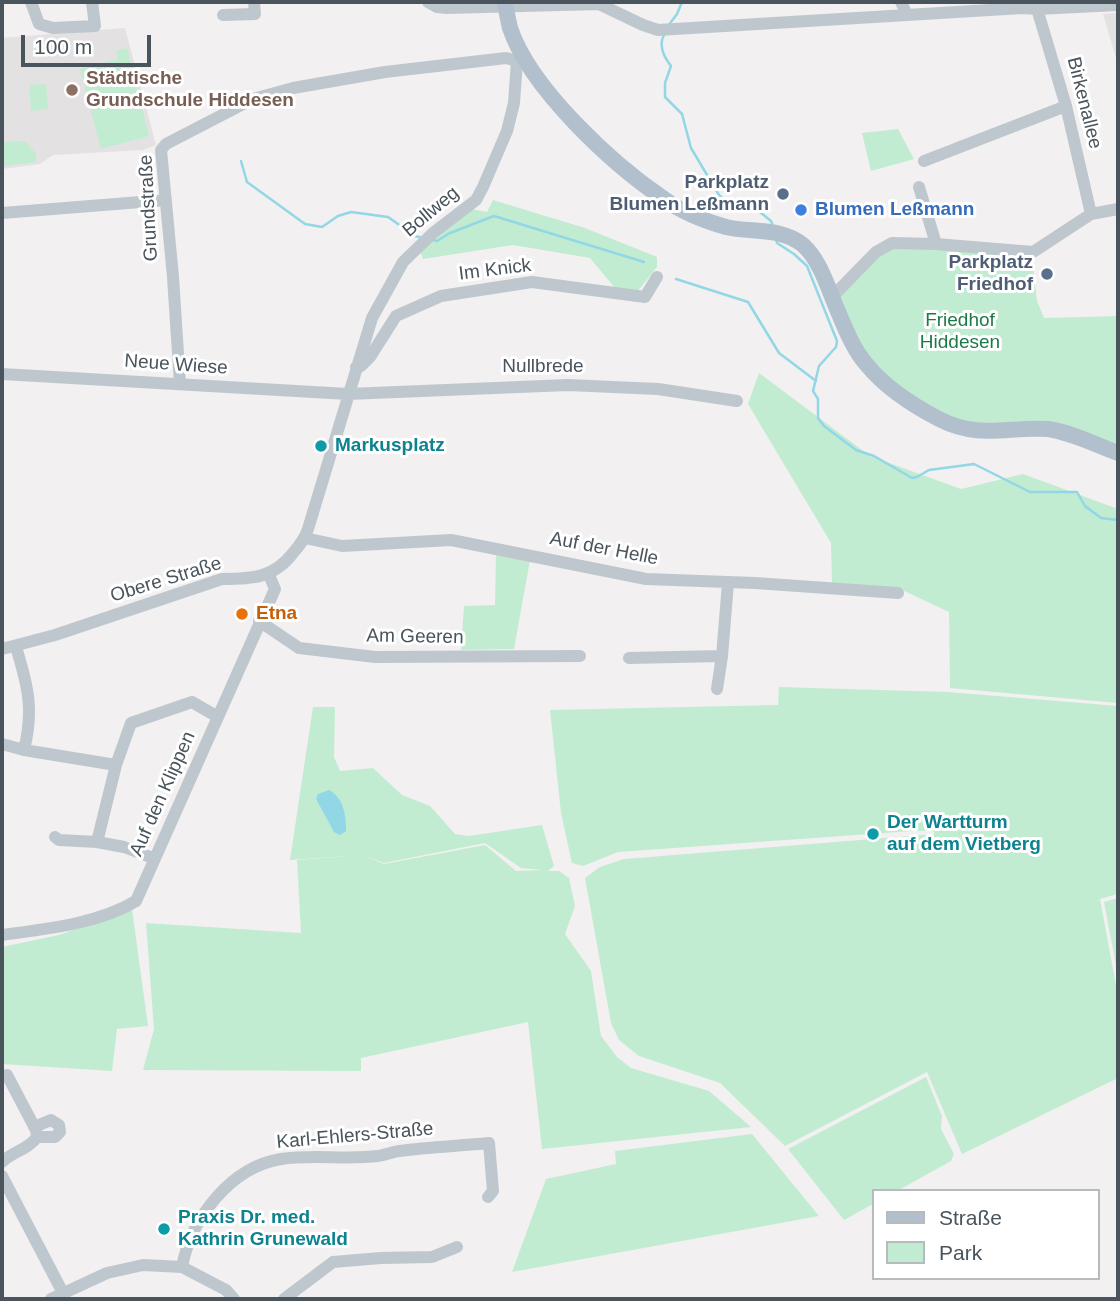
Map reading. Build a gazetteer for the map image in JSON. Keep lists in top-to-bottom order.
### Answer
{
  "streets": {
    "street": [
      "Birkenallee",
      "Grundstraße",
      "Bollweg",
      "Im Knick",
      "Neue Wiese",
      "Nullbrede",
      "Auf der Helle",
      "Obere Straße",
      "Am Geeren",
      "Auf den Klippen",
      "Karl-Ehlers-Straße"
    ]
  },
  "crossings": [
    ["Grundstraße", "Bollweg"],
    ["Grundstraße", "Neue Wiese"],
    ["Bollweg", "Im Knick"],
    ["Bollweg", "Neue Wiese"],
    ["Bollweg", "Nullbrede"],
    ["Neue Wiese", "Nullbrede"],
    ["Obere Straße", "Auf den Klippen"],
    ["Am Geeren", "Auf den Klippen"]
  ],
  "parks": ["Friedhof Hiddesen"],
  "places": [
    "Städtische Grundschule Hiddesen",
    "Parkplatz Blumen Leßmann",
    "Blumen Leßmann",
    "Parkplatz Friedhof",
    "Markusplatz",
    "Etna",
    "Der Wartturm auf dem Vietberg",
    "Praxis Dr. med. Kathrin Grunewald"
  ],
  "legend": ["Straße", "Park"],
  "scale_bar": "100 m"
}
